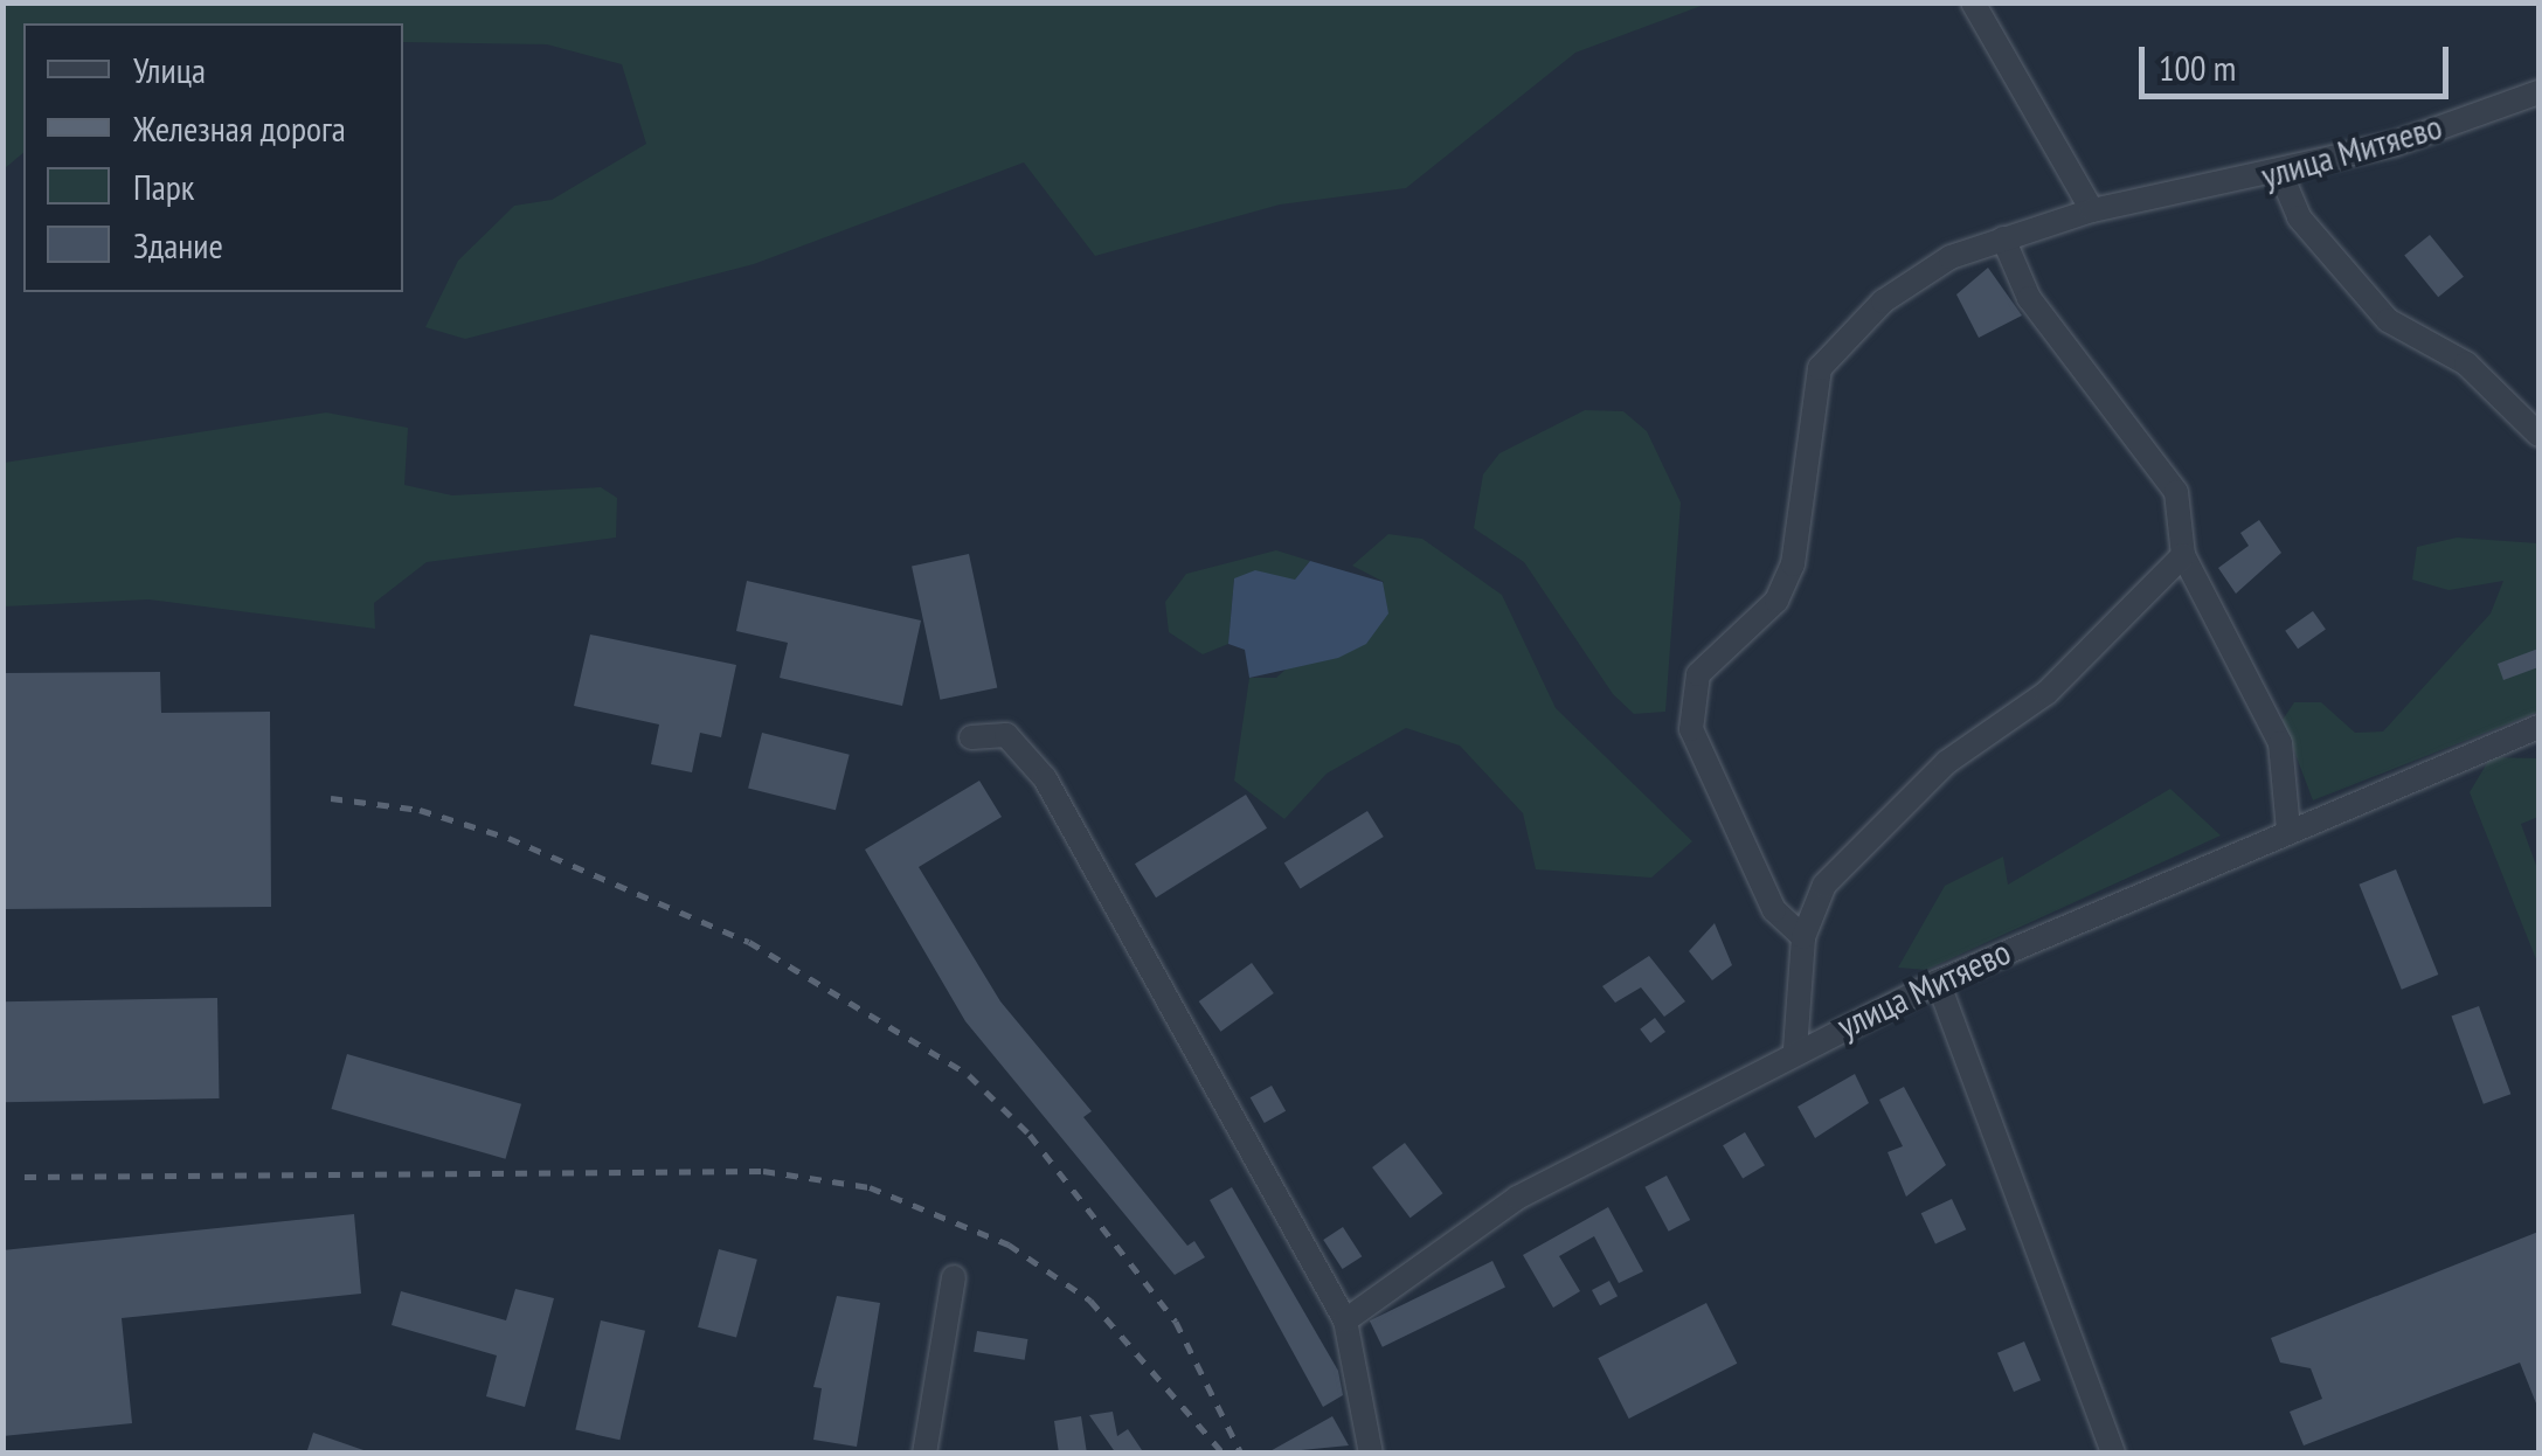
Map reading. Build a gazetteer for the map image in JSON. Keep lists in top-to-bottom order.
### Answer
{
  "streets": {
    "street": ["улица Митяево"]
  },
  "legend": [
    "Улица",
    "Железная дорога",
    "Парк",
    "Здание"
  ],
  "scale_bar": "100 m"
}
